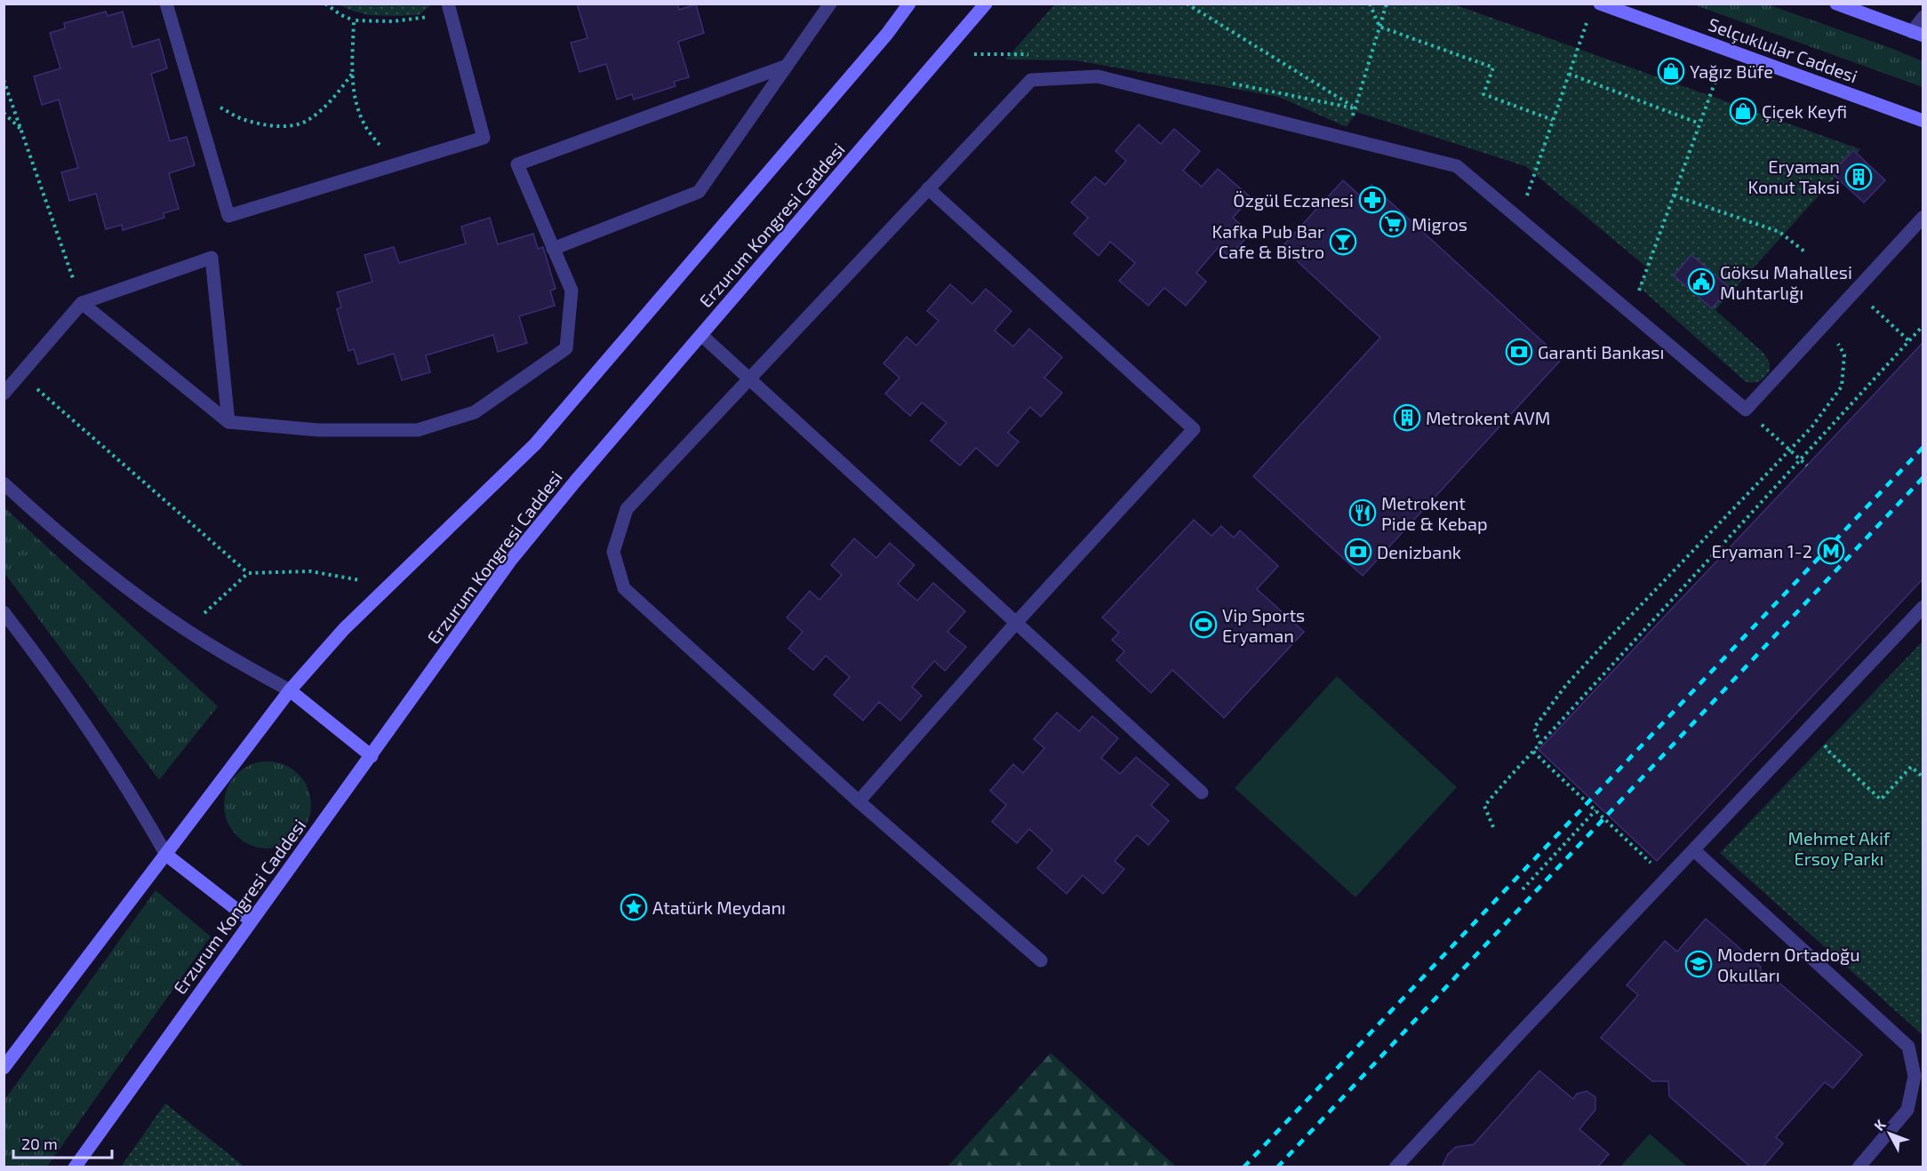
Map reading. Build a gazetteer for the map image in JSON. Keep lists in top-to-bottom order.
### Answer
{
  "streets": {
    "main road": ["Selçuklular Caddesi", "Erzurum Kongresi Caddesi"]
  },
  "parks": ["Mehmet Akif Ersoy Parkı"],
  "places": {
    "shop": ["Yağız Büfe", "Çiçek Keyfi"],
    "building": ["Eryaman Konut Taksi", "Metrokent AVM"],
    "pharmacy": ["Özgül Eczanesi"],
    "supermarket": ["Migros"],
    "bar": ["Kafka Pub Bar Cafe & Bistro"],
    "public building": ["Göksu Mahallesi Muhtarlığı"],
    "bank": ["Garanti Bankası", "Denizbank"],
    "restaurant": ["Metrokent Pide & Kebap"],
    "metro station": ["Eryaman 1-2"],
    "sports": ["Vip Sports Eryaman"],
    "place": ["Atatürk Meydanı"],
    "school or university": ["Modern Ortadoğu Okulları"]
  },
  "scale_bar": "20 m",
  "north": "top left"
}
